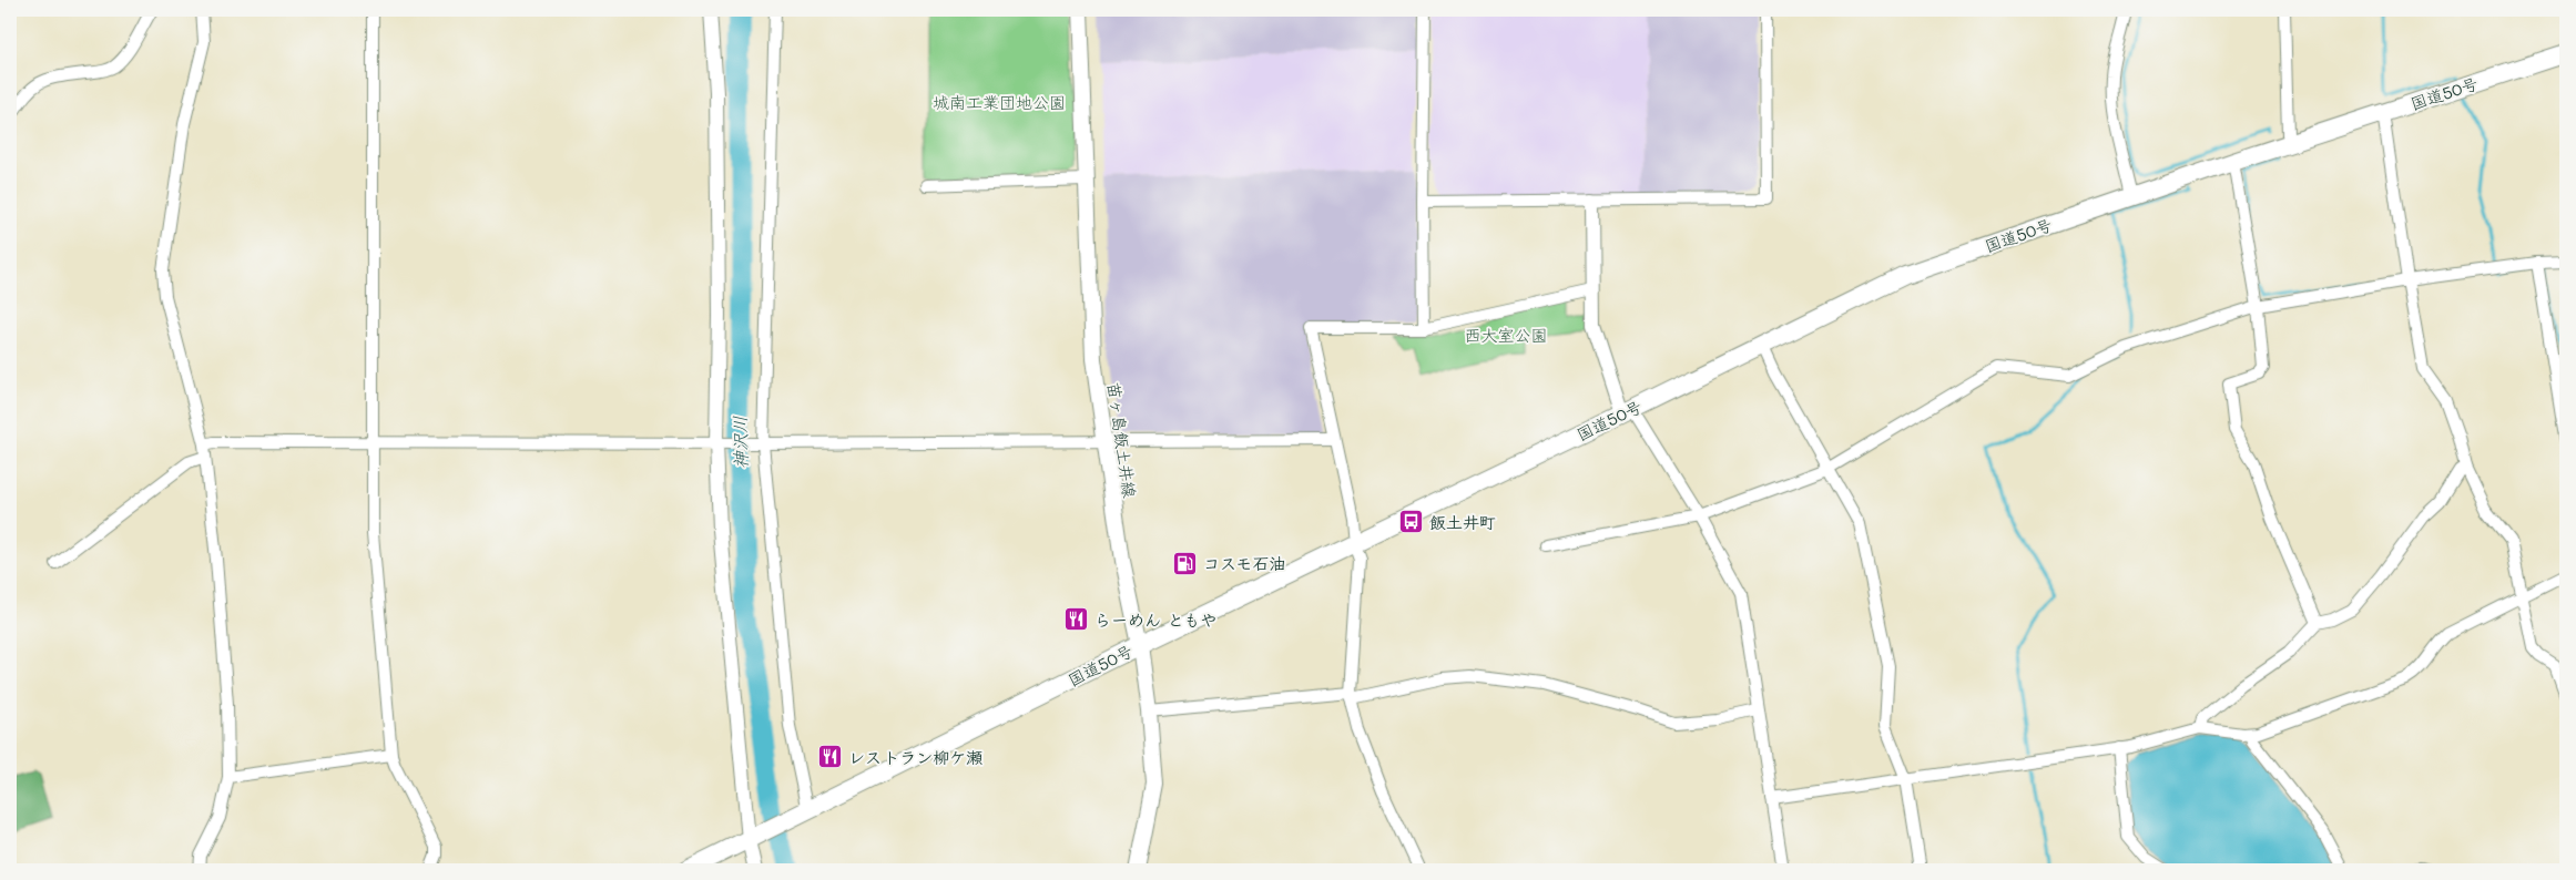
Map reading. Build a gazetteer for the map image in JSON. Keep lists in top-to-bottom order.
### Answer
{
  "streets": {
    "highway": ["国道50号"],
    "main road": ["苗ヶ島飯土井線"]
  },
  "crossings": [
    ["国道50号", "苗ヶ島飯土井線"]
  ],
  "water": ["神沢川"],
  "parks": ["城南工業団地公園", "西大室公園"],
  "places": {
    "bus stop": ["飯土井町"],
    "fuel station": ["コスモ石油"],
    "restaurant": ["らーめん ともや", "レストラン柳ケ瀬"]
  }
}
